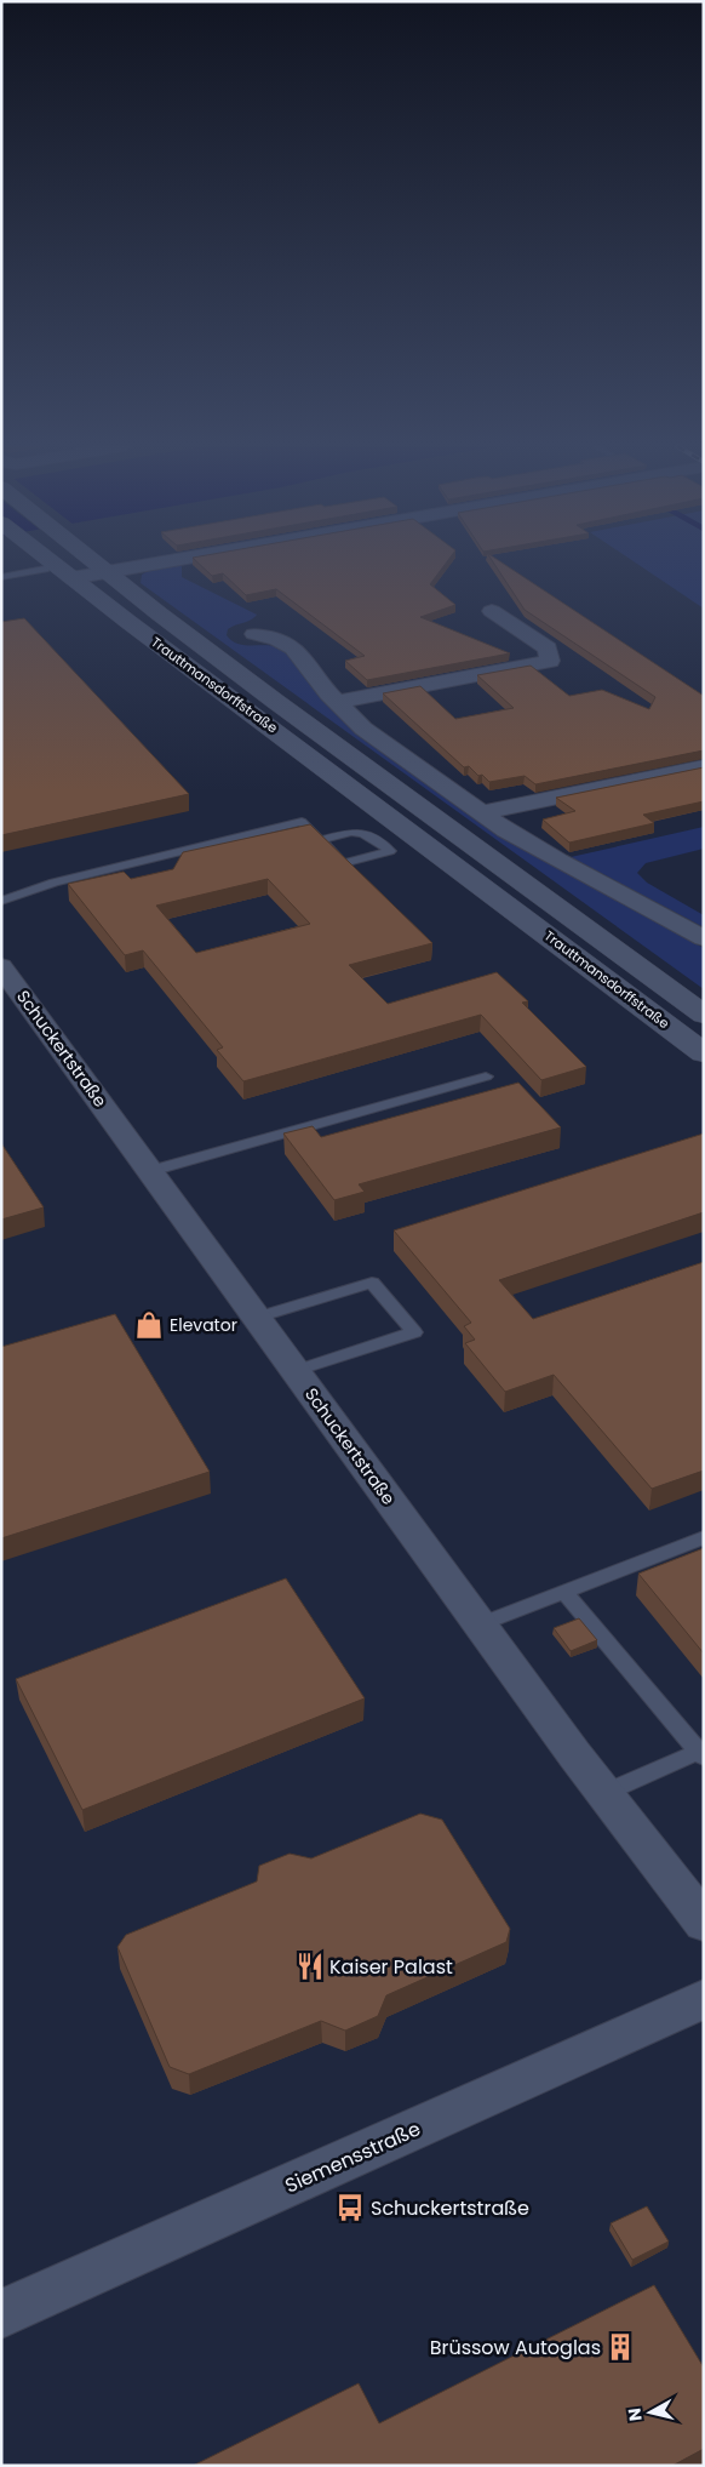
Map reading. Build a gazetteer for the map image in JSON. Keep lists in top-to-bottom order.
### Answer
{
  "streets": {
    "main road": ["Trauttmansdorffstraße"],
    "street": ["Schuckertstraße", "Siemensstraße"]
  },
  "places": {
    "shop": ["Elevator"],
    "restaurant": ["Kaiser Palast"],
    "bus stop": ["Schuckertstraße"],
    "building": ["Brüssow Autoglas"]
  },
  "north": "left"
}
